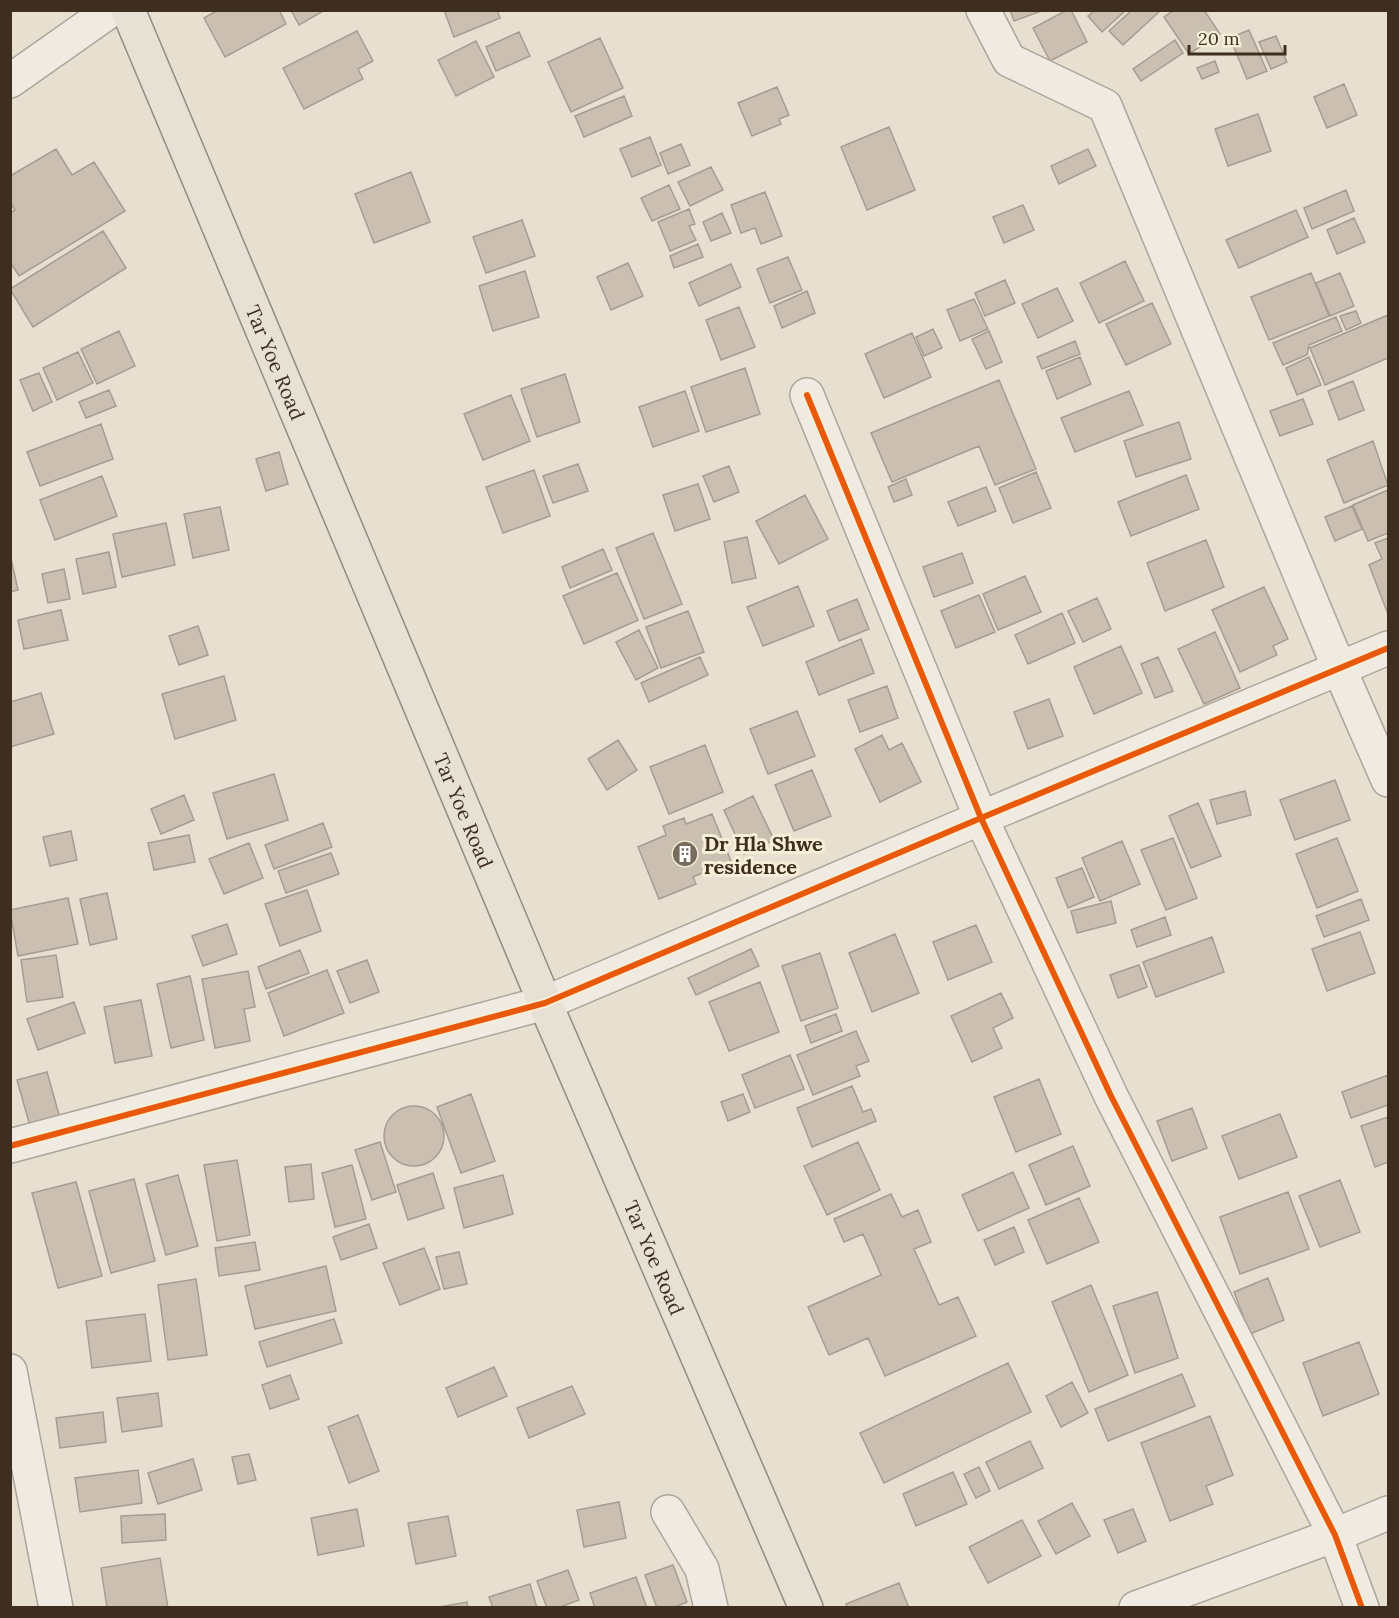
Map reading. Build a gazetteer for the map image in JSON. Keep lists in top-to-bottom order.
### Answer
{
  "streets": {
    "main road": ["Tar Yoe Road"]
  },
  "places": {
    "building": ["Dr Hla Shwe residence"]
  },
  "scale_bar": "20 m"
}
